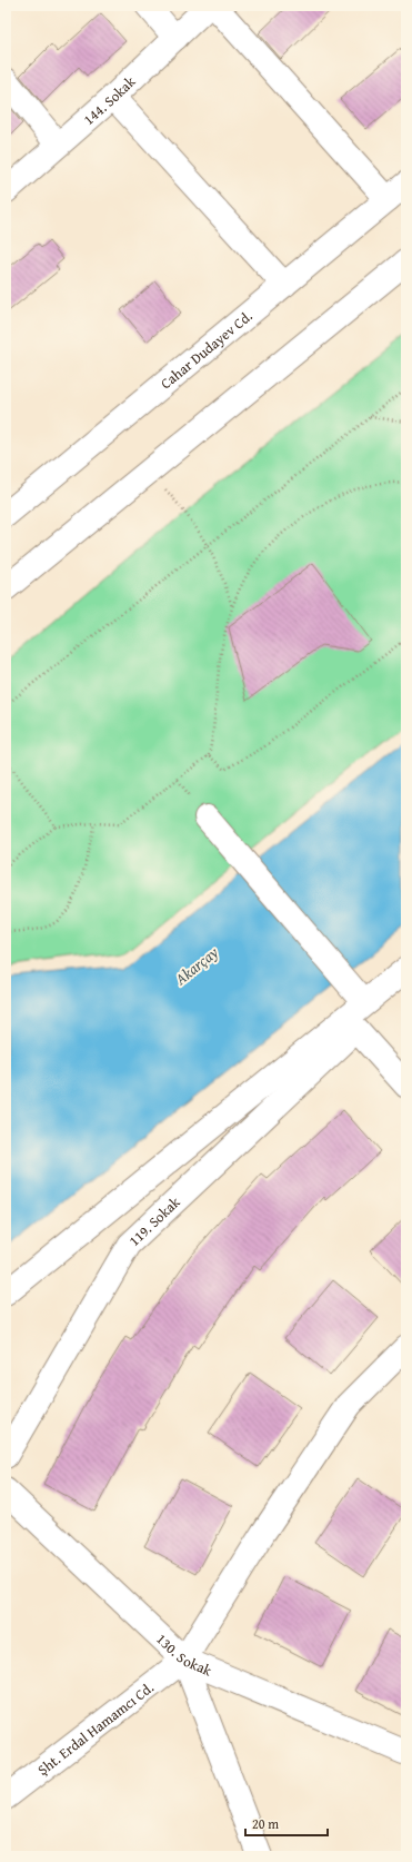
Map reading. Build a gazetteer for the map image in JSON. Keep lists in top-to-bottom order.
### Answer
{
  "streets": {
    "street": [
      "144. Sokak",
      "Cahar Dudayev Cd.",
      "119. Sokak",
      "130. Sokak",
      "Şht. Erdal Hamamcı Cd."
    ]
  },
  "crossings": [
    ["130. Sokak", "Şht. Erdal Hamamcı Cd."]
  ],
  "water": ["Akarçay"],
  "scale_bar": "20 m"
}
